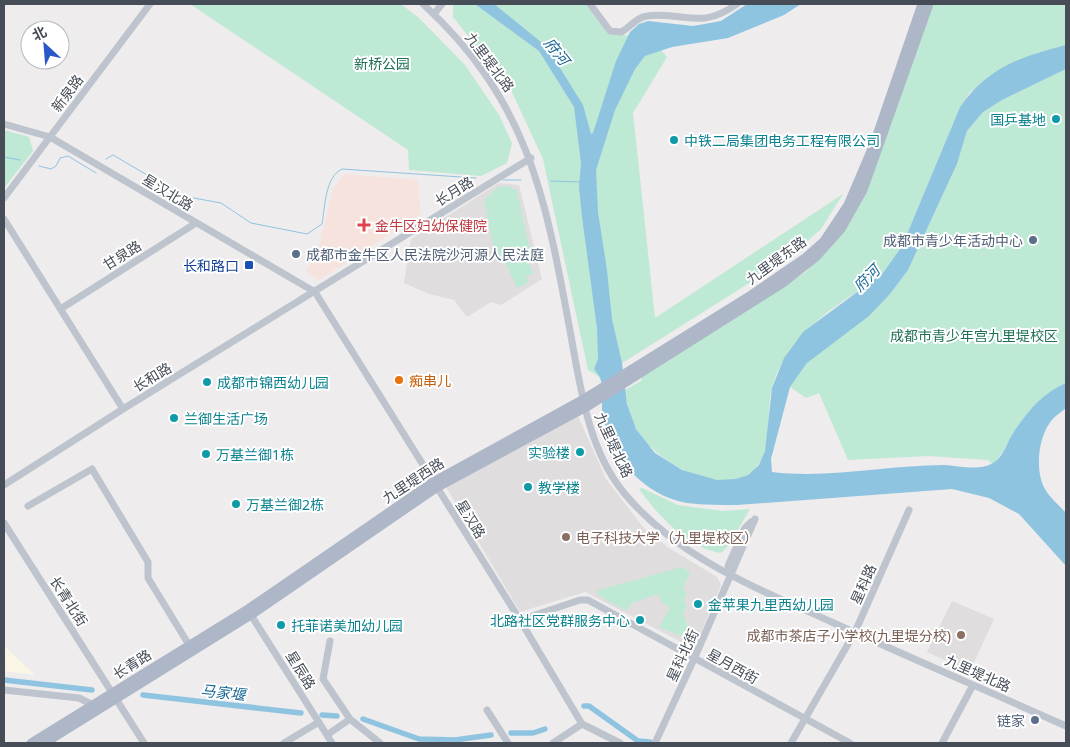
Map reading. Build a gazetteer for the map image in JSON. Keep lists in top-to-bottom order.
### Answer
{
  "streets": {
    "main road": ["九里堤东路", "九里堤西路", "长青路"],
    "street": [
      "九里堤北路",
      "新泉路",
      "长月路",
      "星汉北路",
      "甘泉路",
      "长和路",
      "星汉路",
      "星科路",
      "长青北街",
      "星科北街",
      "星月西街",
      "星辰路"
    ]
  },
  "crossings": [
    ["九里堤北路", "长月路"],
    ["九里堤北路", "九里堤西路"],
    ["九里堤北路", "星科路"],
    ["九里堤北路", "星科北街"],
    ["新泉路", "星汉北路"],
    ["长月路", "星汉北路"],
    ["长月路", "长和路"],
    ["长月路", "星汉路"],
    ["星汉北路", "甘泉路"],
    ["星汉北路", "长和路"],
    ["星汉北路", "星汉路"],
    ["九里堤东路", "九里堤西路"],
    ["长和路", "星汉路"],
    ["九里堤西路", "星汉路"],
    ["九里堤西路", "长青路"],
    ["九里堤西路", "星辰路"],
    ["星汉路", "星月西街"],
    ["星科路", "星月西街"],
    ["长青北街", "长青路"],
    ["星科北街", "星月西街"],
    ["长青路", "星辰路"]
  ],
  "water": ["府河", "马家堰"],
  "parks": ["新桥公园", "成都市青少年宫九里堤校区"],
  "places": {
    "other": [
      "国乒基地",
      "中铁二局集团电务工程有限公司",
      "成都市青少年活动中心",
      "成都市金牛区人民法院沙河源人民法庭",
      "痴串儿",
      "成都市锦西幼儿园",
      "兰御生活广场",
      "实验楼",
      "万基兰御1栋",
      "教学楼",
      "万基兰御2栋",
      "电子科技大学（九里堤校区）",
      "金苹果九里西幼儿园",
      "北路社区党群服务中心",
      "托菲诺美加幼儿园",
      "成都市茶店子小学校(九里堤分校)",
      "链家"
    ],
    "health": ["金牛区妇幼保健院"],
    "transit": ["长和路口"]
  },
  "north": "top left"
}
